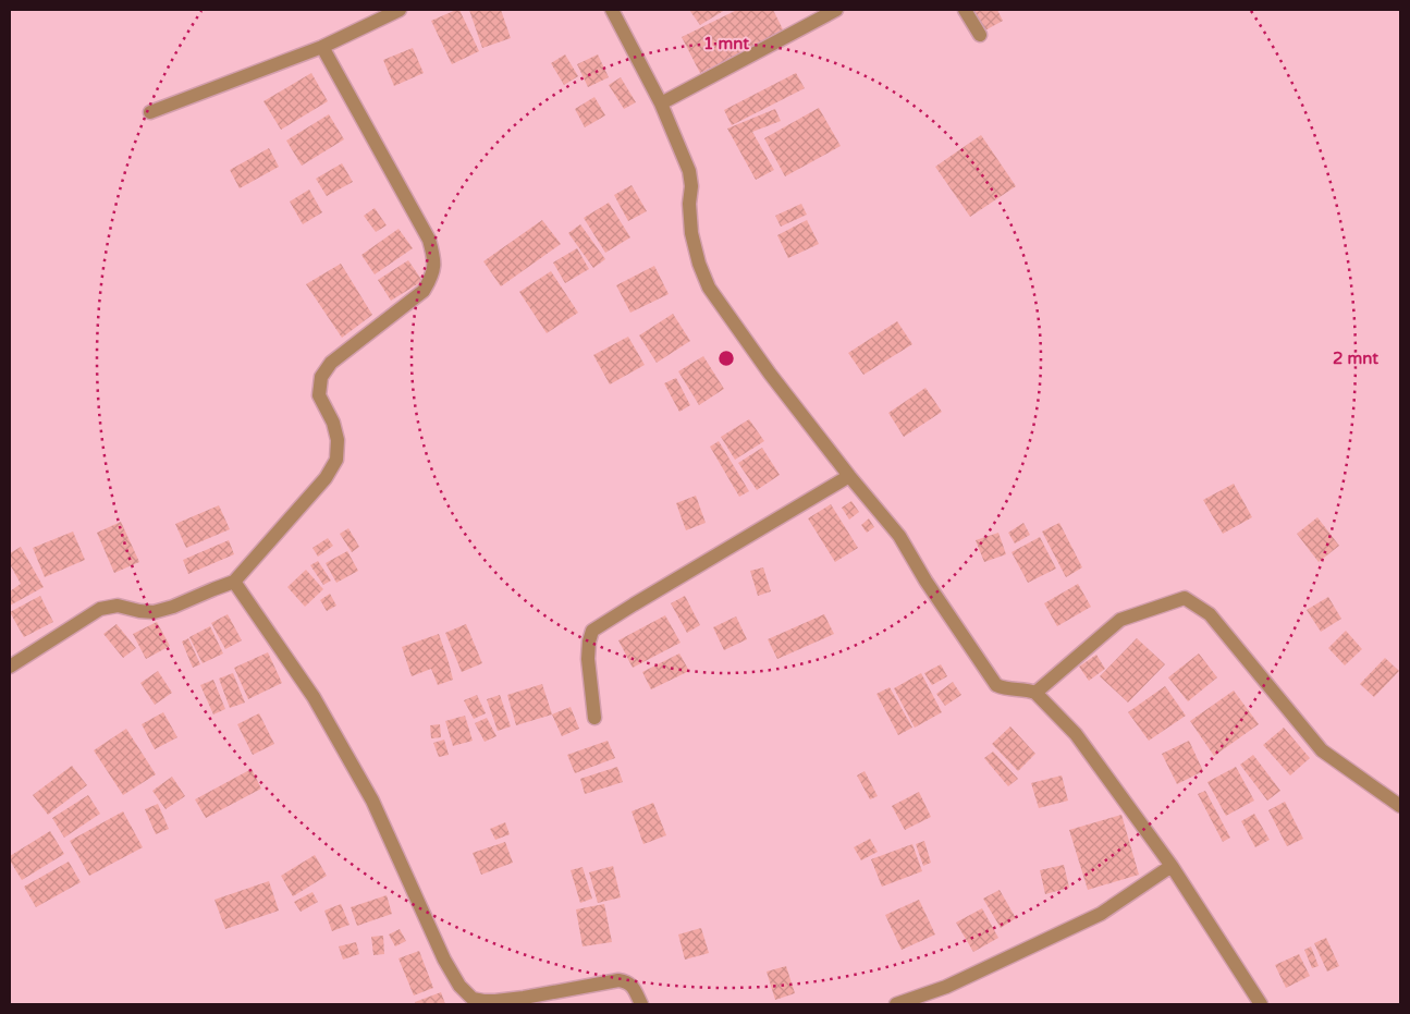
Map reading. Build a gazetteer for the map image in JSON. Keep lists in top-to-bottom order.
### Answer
{
  "rings": ["1 mnt", "2 mnt"]
}
